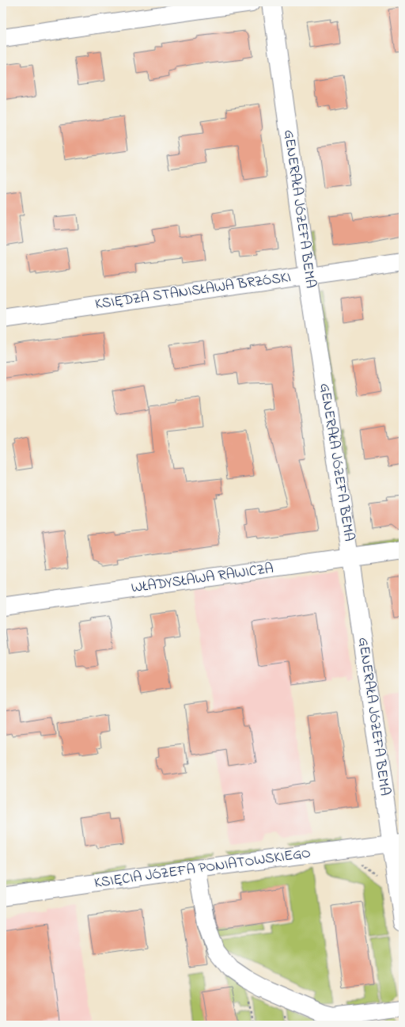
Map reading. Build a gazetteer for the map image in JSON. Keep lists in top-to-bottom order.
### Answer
{
  "streets": {
    "street": [
      "GENERAŁA JÓZEFA BEMA",
      "KSIĘDZA STANISŁAWA BRZÓSKI",
      "WŁADYSŁAWA RAWICZA",
      "KSIĘCIA JÓZEFA PONIATOWSKIEGO"
    ]
  },
  "crossings": [
    ["GENERAŁA JÓZEFA BEMA", "KSIĘDZA STANISŁAWA BRZÓSKI"],
    ["GENERAŁA JÓZEFA BEMA", "WŁADYSŁAWA RAWICZA"],
    ["GENERAŁA JÓZEFA BEMA", "KSIĘCIA JÓZEFA PONIATOWSKIEGO"]
  ]
}
